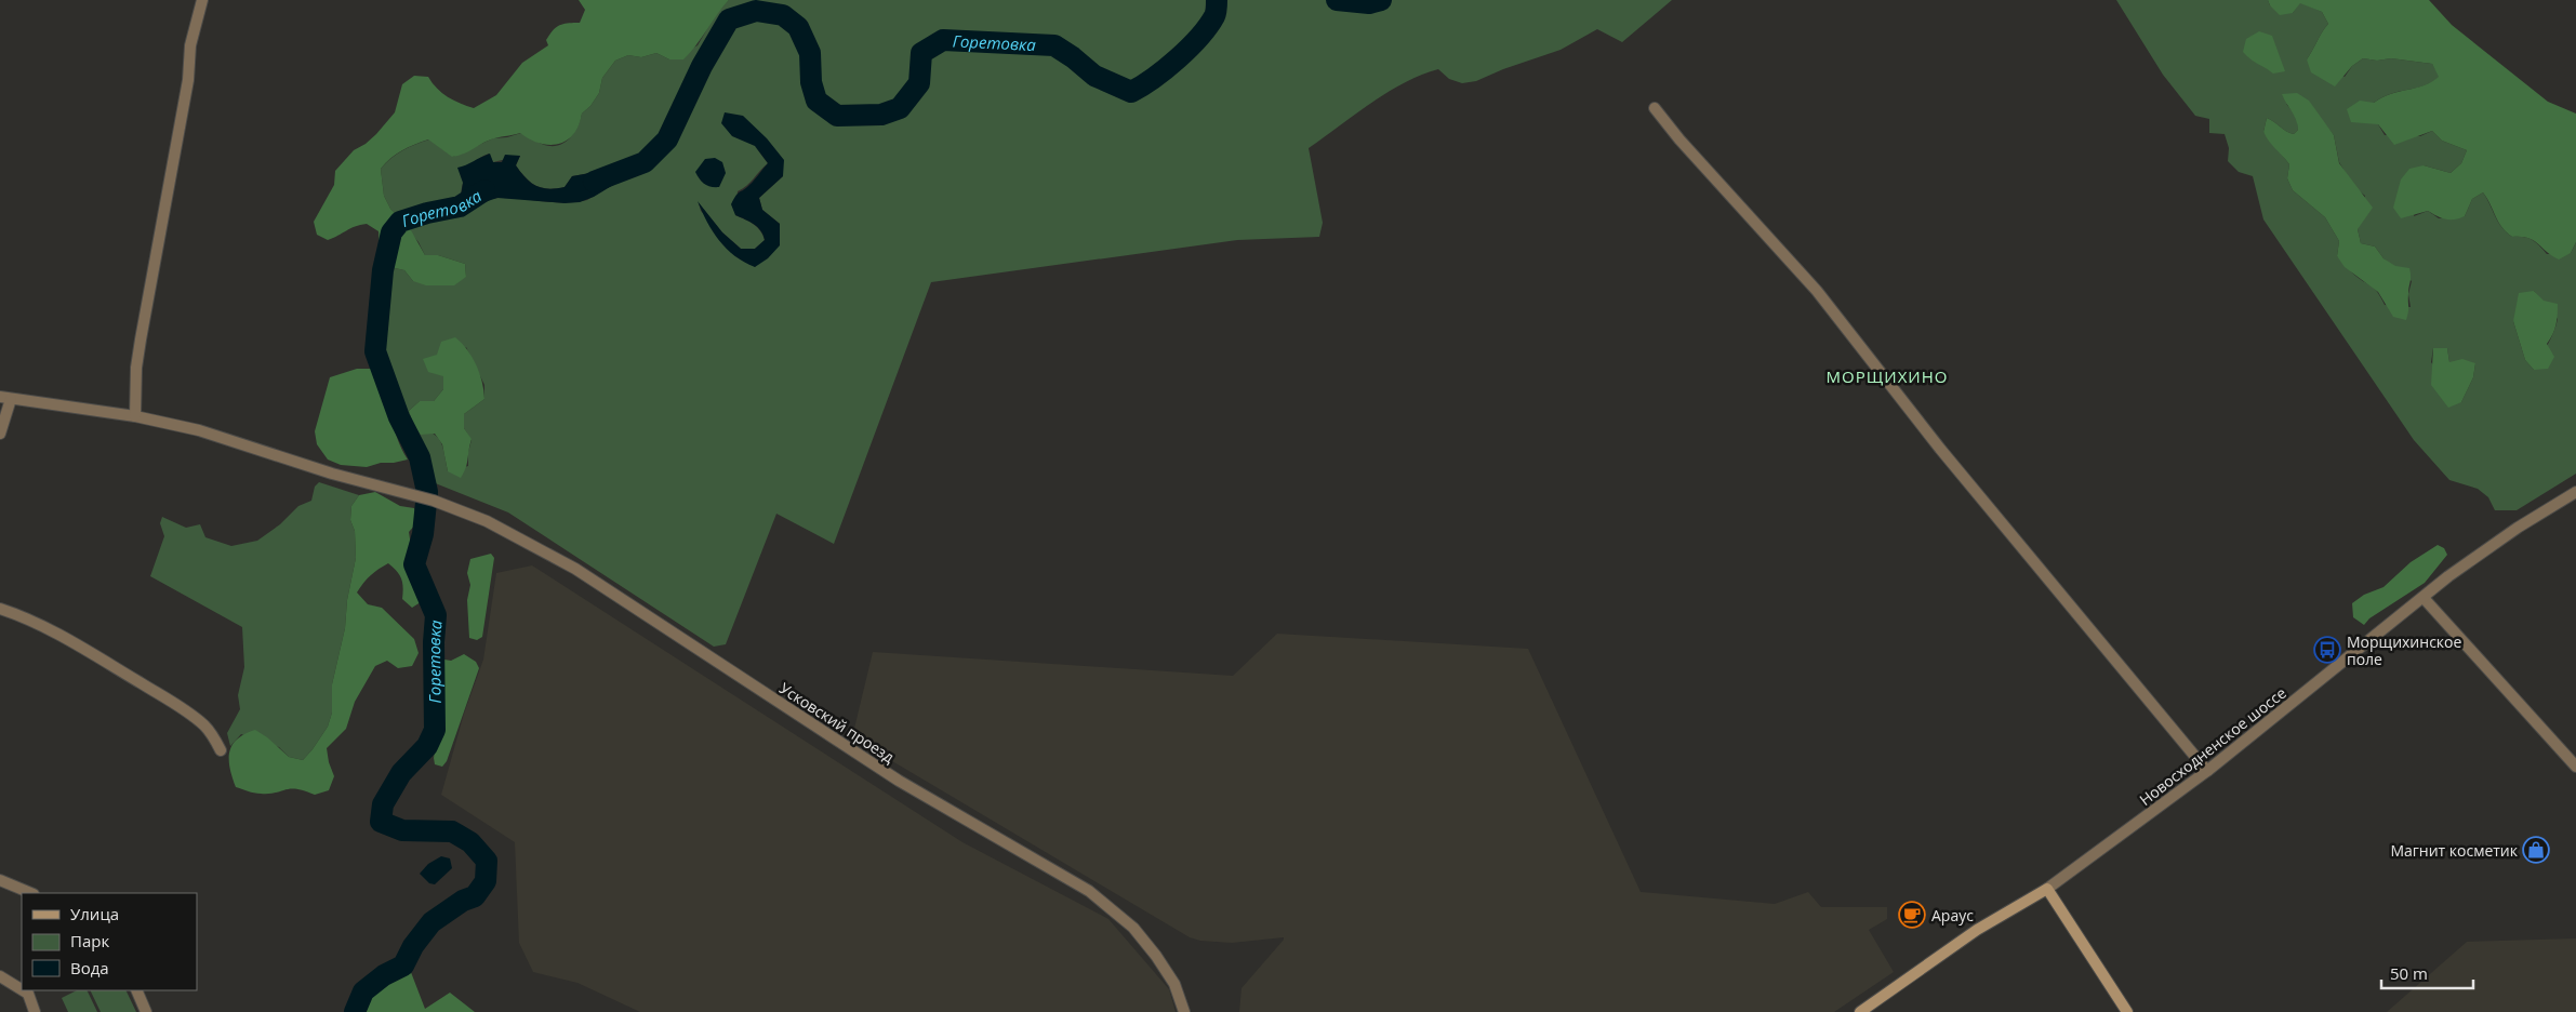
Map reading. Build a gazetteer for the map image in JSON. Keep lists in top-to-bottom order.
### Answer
{
  "streets": {
    "main road": ["Новосходненское шоссе"],
    "street": ["Усковский проезд"]
  },
  "districts": ["МОРЩИХИНО"],
  "water": ["Горетовка"],
  "places": {
    "bus stop": ["Морщихинское поле"],
    "shop": ["Магнит косметик"],
    "cafe": ["Араус"]
  },
  "legend": ["Улица", "Парк", "Вода"],
  "scale_bar": "50 m"
}
